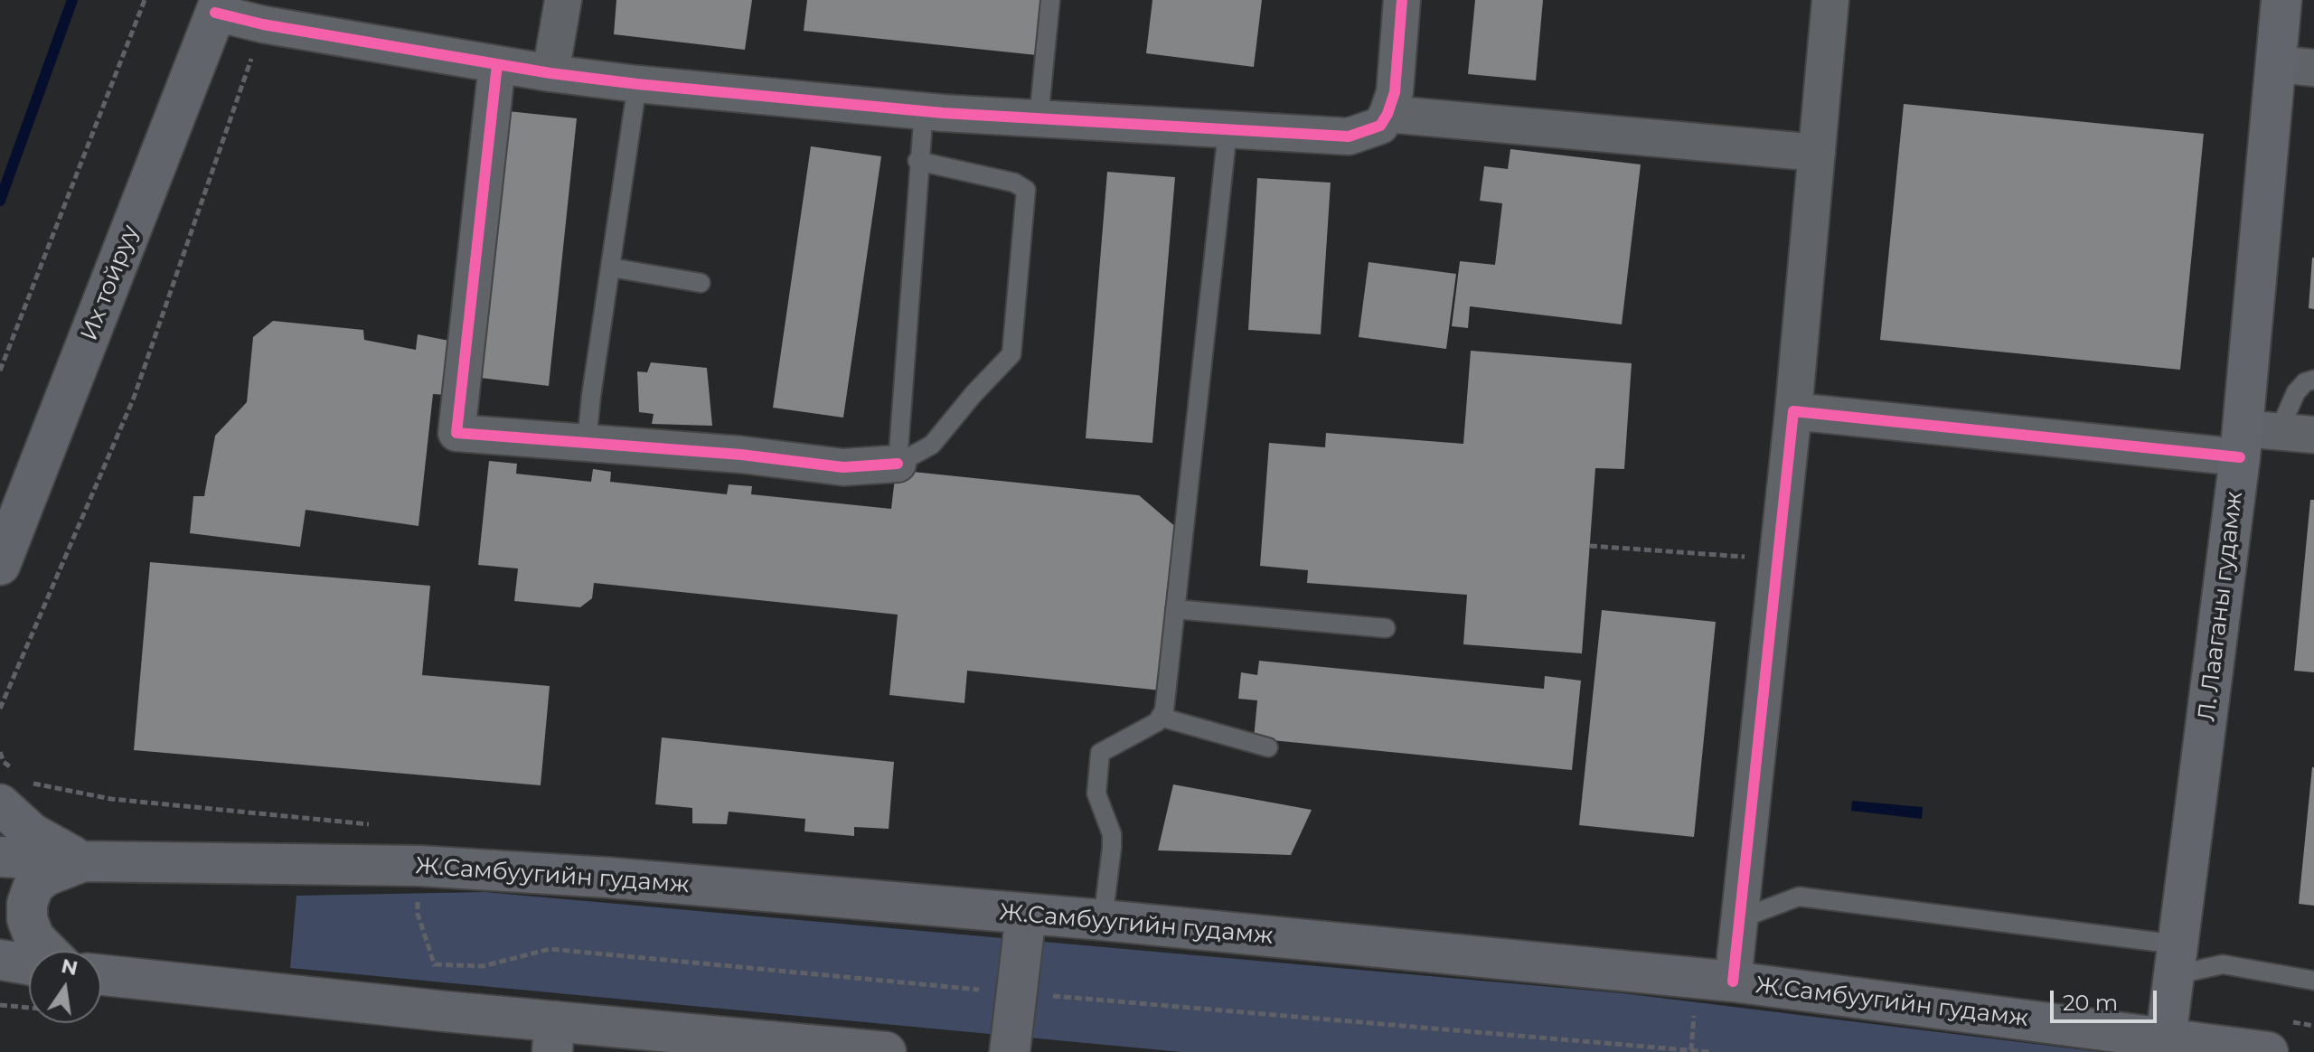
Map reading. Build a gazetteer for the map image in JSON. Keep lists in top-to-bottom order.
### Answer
{
  "streets": {
    "main road": ["Их тойруу", "Л. Лааганы гудамж", "Ж.Самбуугийн гудамж"]
  },
  "crossings": [
    ["Л. Лааганы гудамж", "Ж.Самбуугийн гудамж"]
  ],
  "scale_bar": "20 m",
  "north": "top"
}
